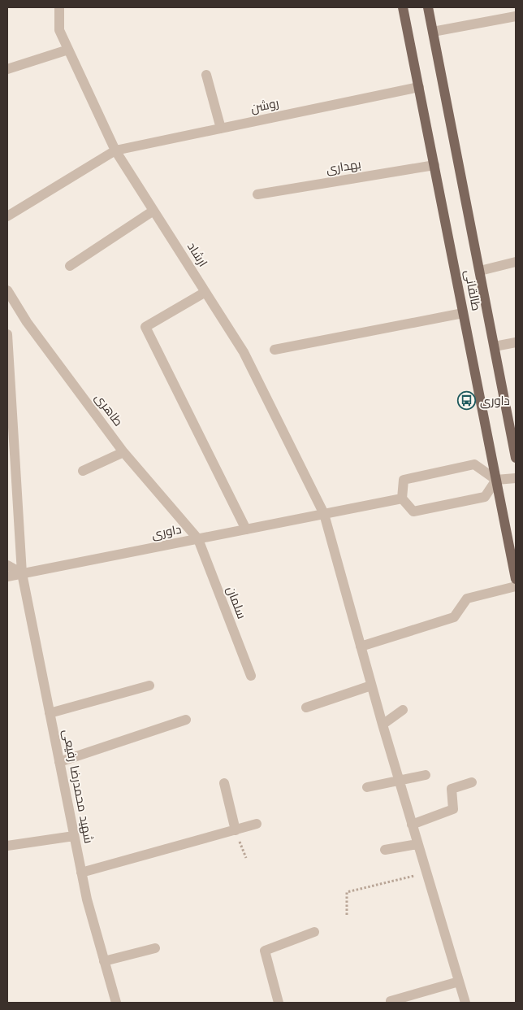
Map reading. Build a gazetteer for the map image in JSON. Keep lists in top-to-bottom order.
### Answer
{
  "streets": {
    "main road": ["طالقانی"],
    "street": [
      "روشن",
      "بهداری",
      "ارشاد",
      "طاهری",
      "داوری",
      "سلمان",
      "شهید محمدرضا رفیعی"
    ]
  },
  "crossings": [
    ["روشن", "ارشاد"],
    ["روشن", "طالقانی"],
    ["بهداری", "طالقانی"],
    ["ارشاد", "داوری"],
    ["طاهری", "داوری"],
    ["طاهری", "سلمان"],
    ["داوری", "سلمان"],
    ["داوری", "شهید محمدرضا رفیعی"]
  ],
  "places": {
    "bus stop": ["داوری"]
  }
}
